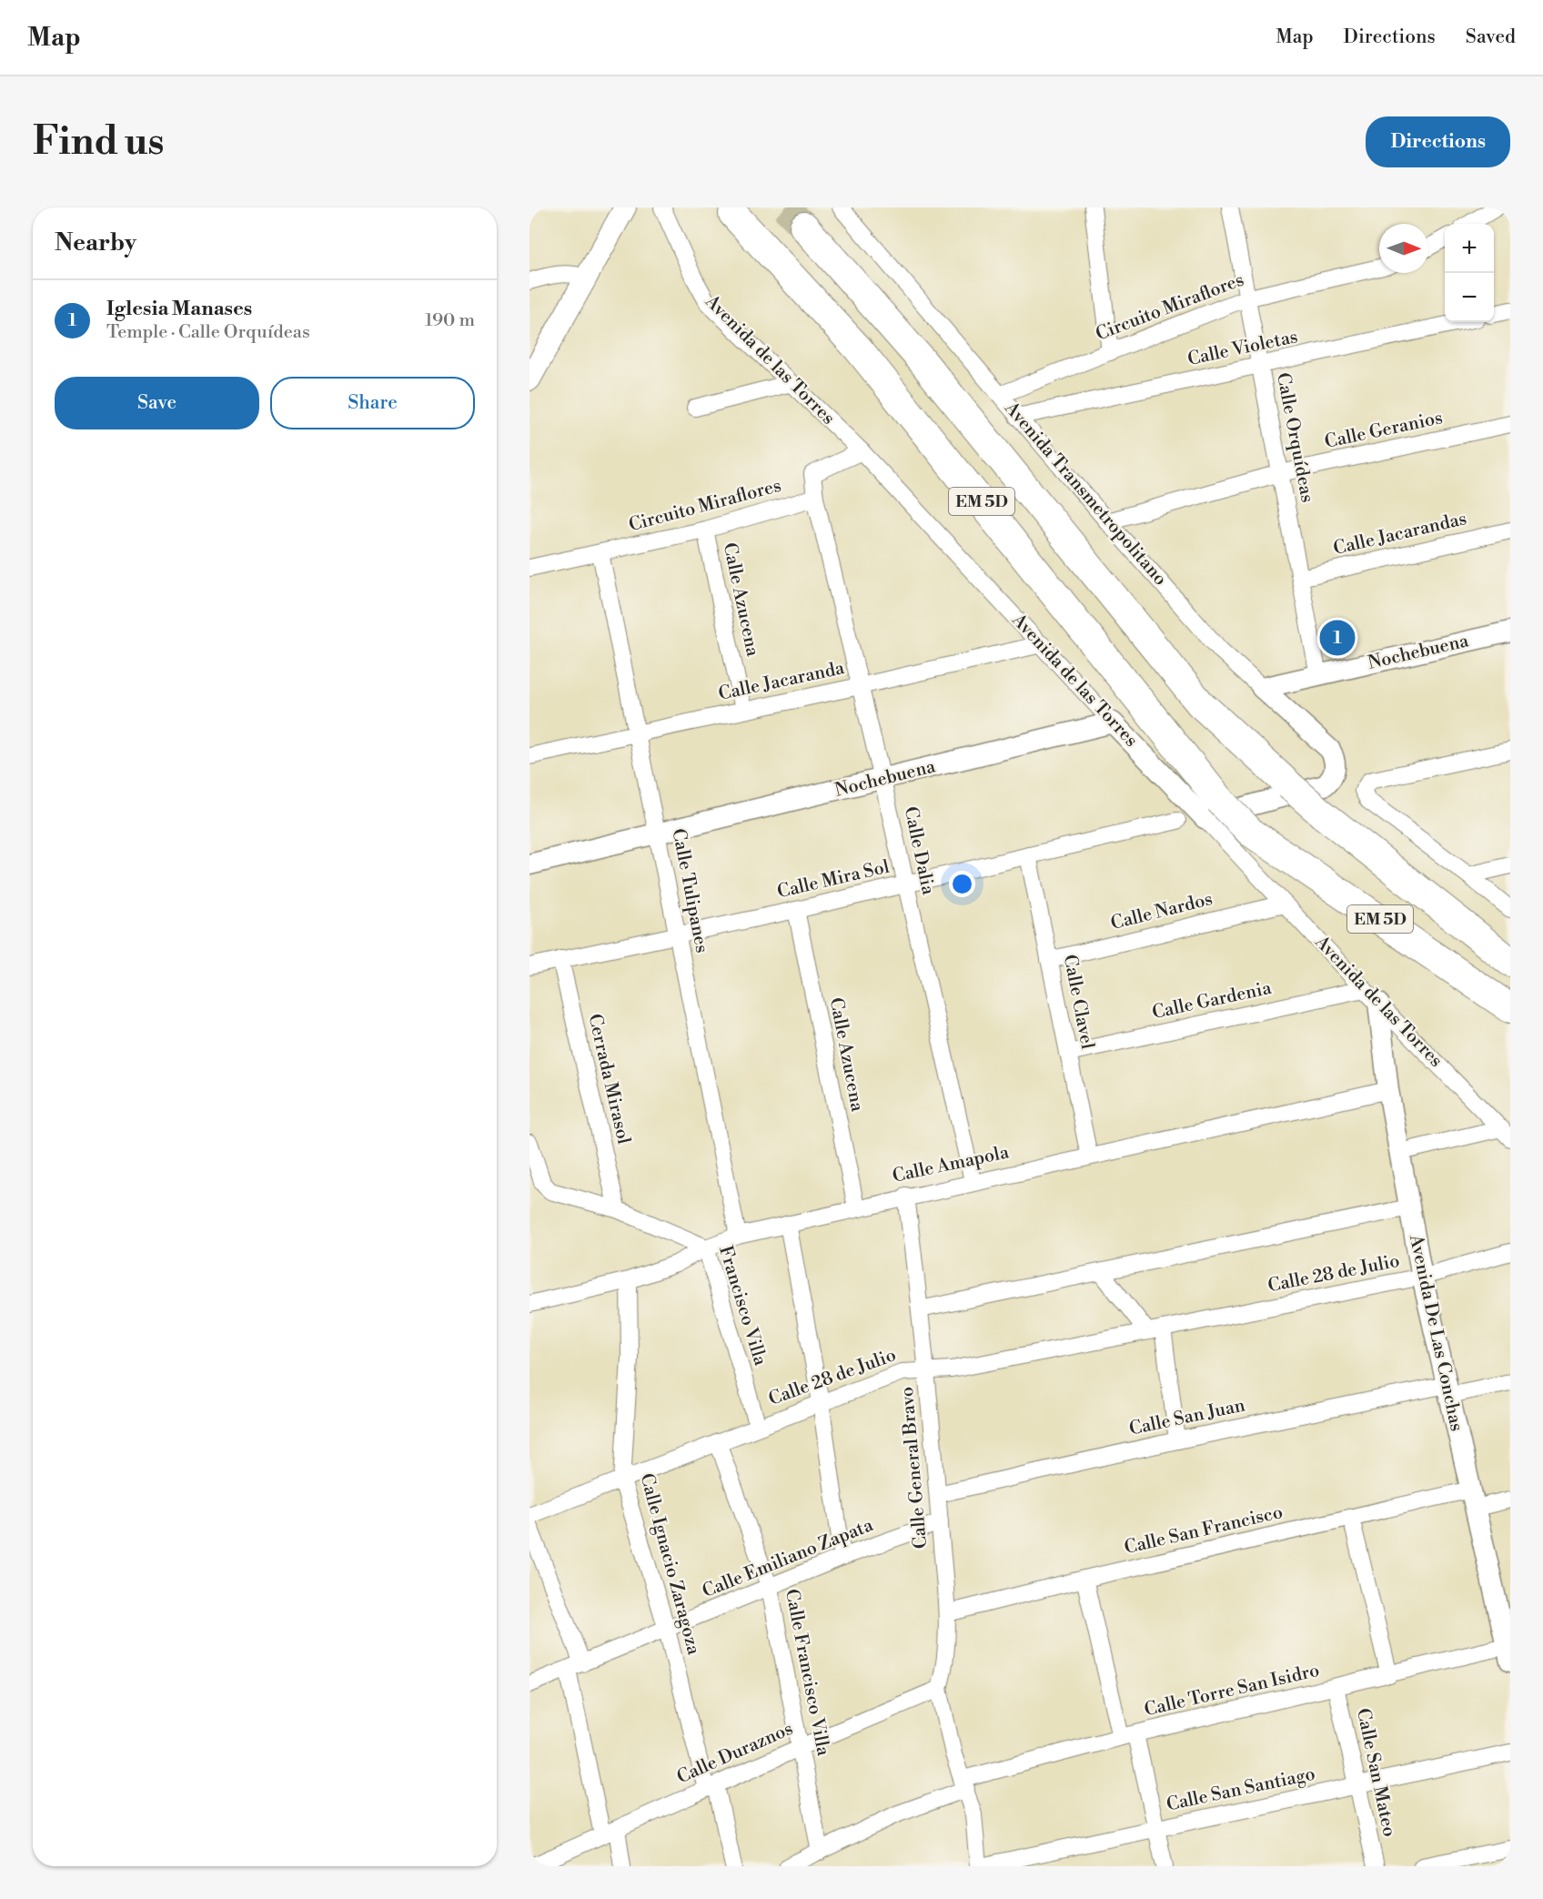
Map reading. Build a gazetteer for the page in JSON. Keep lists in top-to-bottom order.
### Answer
{
  "streets": {
    "highway": ["EM 5D"],
    "street": [
      "Circuito Miraflores",
      "Calle Violetas",
      "Avenida de las Torres",
      "Calle Geranios",
      "Calle Orquídeas",
      "Avenida Transmetropolitano",
      "Calle Jacarandas",
      "Calle Azucena",
      "Nochebuena",
      "Calle Jacaranda",
      "Calle Dalia",
      "Calle Mira Sol",
      "Calle Tulipanes",
      "Calle Nardos",
      "Calle Gardenia",
      "Calle Clavel",
      "Cerrada Mirasol",
      "Calle Amapola",
      "Calle 28 de Julio",
      "Francisco Villa",
      "Avenida De Las Conchas",
      "Calle San Juan",
      "Calle General Bravo",
      "Calle San Francisco",
      "Calle Emiliano Zapata",
      "Calle Ignacio Zaragoza",
      "Calle Francisco Villa",
      "Calle Torre San Isidro",
      "Calle Duraznos",
      "Calle San Mateo",
      "Calle San Santiago"
    ]
  },
  "crossings": [
    ["Circuito Miraflores", "Calle Orquídeas"],
    ["Circuito Miraflores", "Avenida Transmetropolitano"],
    ["Circuito Miraflores", "Calle Azucena"],
    ["Circuito Miraflores", "Calle Dalia"],
    ["Circuito Miraflores", "Calle Tulipanes"],
    ["Calle Violetas", "Calle Orquídeas"],
    ["Calle Violetas", "Avenida Transmetropolitano"],
    ["Avenida de las Torres", "Avenida Transmetropolitano"],
    ["Avenida de las Torres", "EM 5D"],
    ["Avenida de las Torres", "Nochebuena"],
    ["Avenida de las Torres", "Calle Jacaranda"],
    ["Avenida de las Torres", "Calle Nardos"],
    ["Avenida de las Torres", "Calle Gardenia"],
    ["Avenida de las Torres", "Avenida De Las Conchas"],
    ["Calle Geranios", "Calle Orquídeas"],
    ["Calle Geranios", "Avenida Transmetropolitano"],
    ["Calle Orquídeas", "Calle Jacarandas"],
    ["Calle Orquídeas", "Nochebuena"],
    ["Avenida Transmetropolitano", "EM 5D"],
    ["Avenida Transmetropolitano", "Nochebuena"],
    ["Calle Azucena", "Calle Jacaranda"],
    ["Calle Azucena", "Calle Mira Sol"],
    ["Calle Azucena", "Calle Amapola"],
    ["Nochebuena", "Calle Dalia"],
    ["Nochebuena", "Calle Tulipanes"],
    ["Calle Jacaranda", "Calle Dalia"],
    ["Calle Jacaranda", "Calle Tulipanes"],
    ["Calle Dalia", "Calle Mira Sol"],
    ["Calle Dalia", "Calle Amapola"],
    ["Calle Mira Sol", "Calle Tulipanes"],
    ["Calle Mira Sol", "Calle Clavel"],
    ["Calle Mira Sol", "Cerrada Mirasol"],
    ["Calle Tulipanes", "Calle Amapola"],
    ["Calle Nardos", "Calle Clavel"],
    ["Calle Gardenia", "Calle Clavel"],
    ["Calle Gardenia", "Avenida De Las Conchas"],
    ["Calle Clavel", "Calle Amapola"],
    ["Cerrada Mirasol", "Francisco Villa"],
    ["Calle Amapola", "Francisco Villa"],
    ["Calle Amapola", "Avenida De Las Conchas"],
    ["Calle Amapola", "Calle General Bravo"],
    ["Calle Amapola", "Calle Ignacio Zaragoza"],
    ["Calle 28 de Julio", "Francisco Villa"],
    ["Calle 28 de Julio", "Avenida De Las Conchas"],
    ["Calle 28 de Julio", "Calle General Bravo"],
    ["Calle 28 de Julio", "Calle Ignacio Zaragoza"],
    ["Calle 28 de Julio", "Calle Francisco Villa"],
    ["Avenida De Las Conchas", "Calle San Juan"],
    ["Avenida De Las Conchas", "Calle San Francisco"],
    ["Avenida De Las Conchas", "Calle Torre San Isidro"],
    ["Calle San Juan", "Calle General Bravo"],
    ["Calle General Bravo", "Calle San Francisco"],
    ["Calle General Bravo", "Calle Emiliano Zapata"],
    ["Calle General Bravo", "Calle Duraznos"],
    ["Calle Emiliano Zapata", "Calle Ignacio Zaragoza"],
    ["Calle Emiliano Zapata", "Calle Francisco Villa"],
    ["Calle Ignacio Zaragoza", "Calle Duraznos"],
    ["Calle Francisco Villa", "Calle Torre San Isidro"],
    ["Calle Francisco Villa", "Calle Duraznos"],
    ["Calle Torre San Isidro", "Calle San Mateo"],
    ["Calle San Mateo", "Calle San Santiago"]
  ],
  "north": "right",
  "page": {
    "header": "Map",
    "nav": ["Map", "Directions", "Saved"],
    "buttons": [
      "Directions",
      ["Save", "Share"]
    ],
    "title": "Find us",
    "heading": "Nearby",
    "map_buttons": ["+", "−"],
    "list": [
      {
        "mark": "1",
        "name": "Iglesia Manases",
        "note": "Temple · Calle Orquídeas",
        "value": "190 m"
      }
    ],
    "pins": "1"
  }
}
